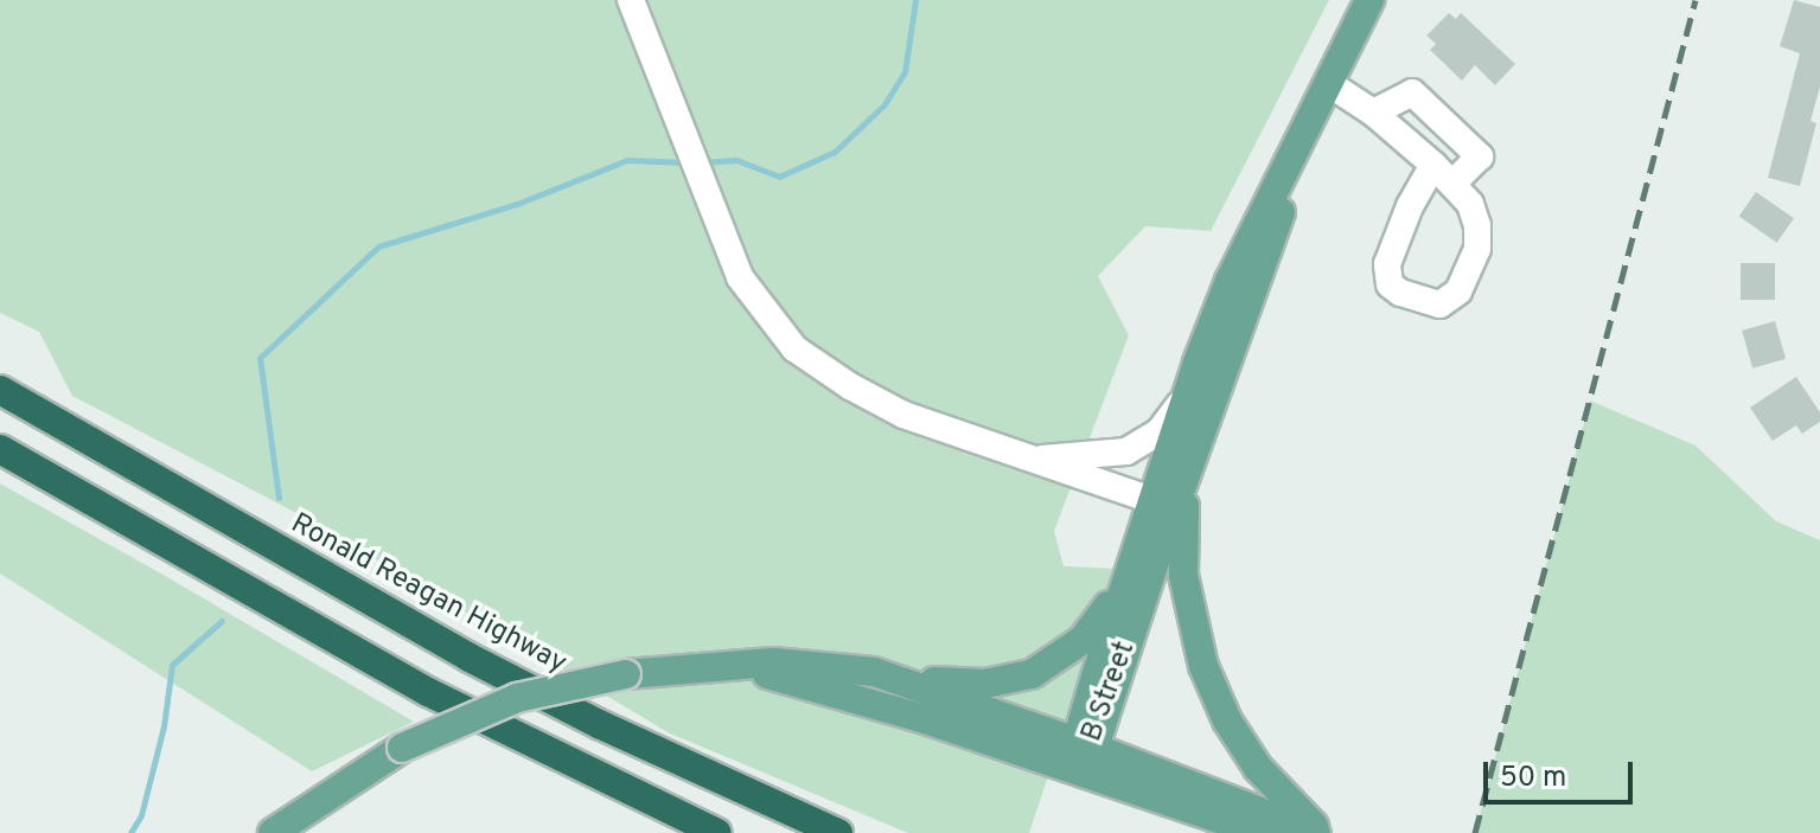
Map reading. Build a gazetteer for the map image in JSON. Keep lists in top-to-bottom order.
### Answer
{
  "streets": {
    "highway": ["Ronald Reagan Highway"],
    "main road": ["B Street"]
  },
  "scale_bar": "50 m"
}
